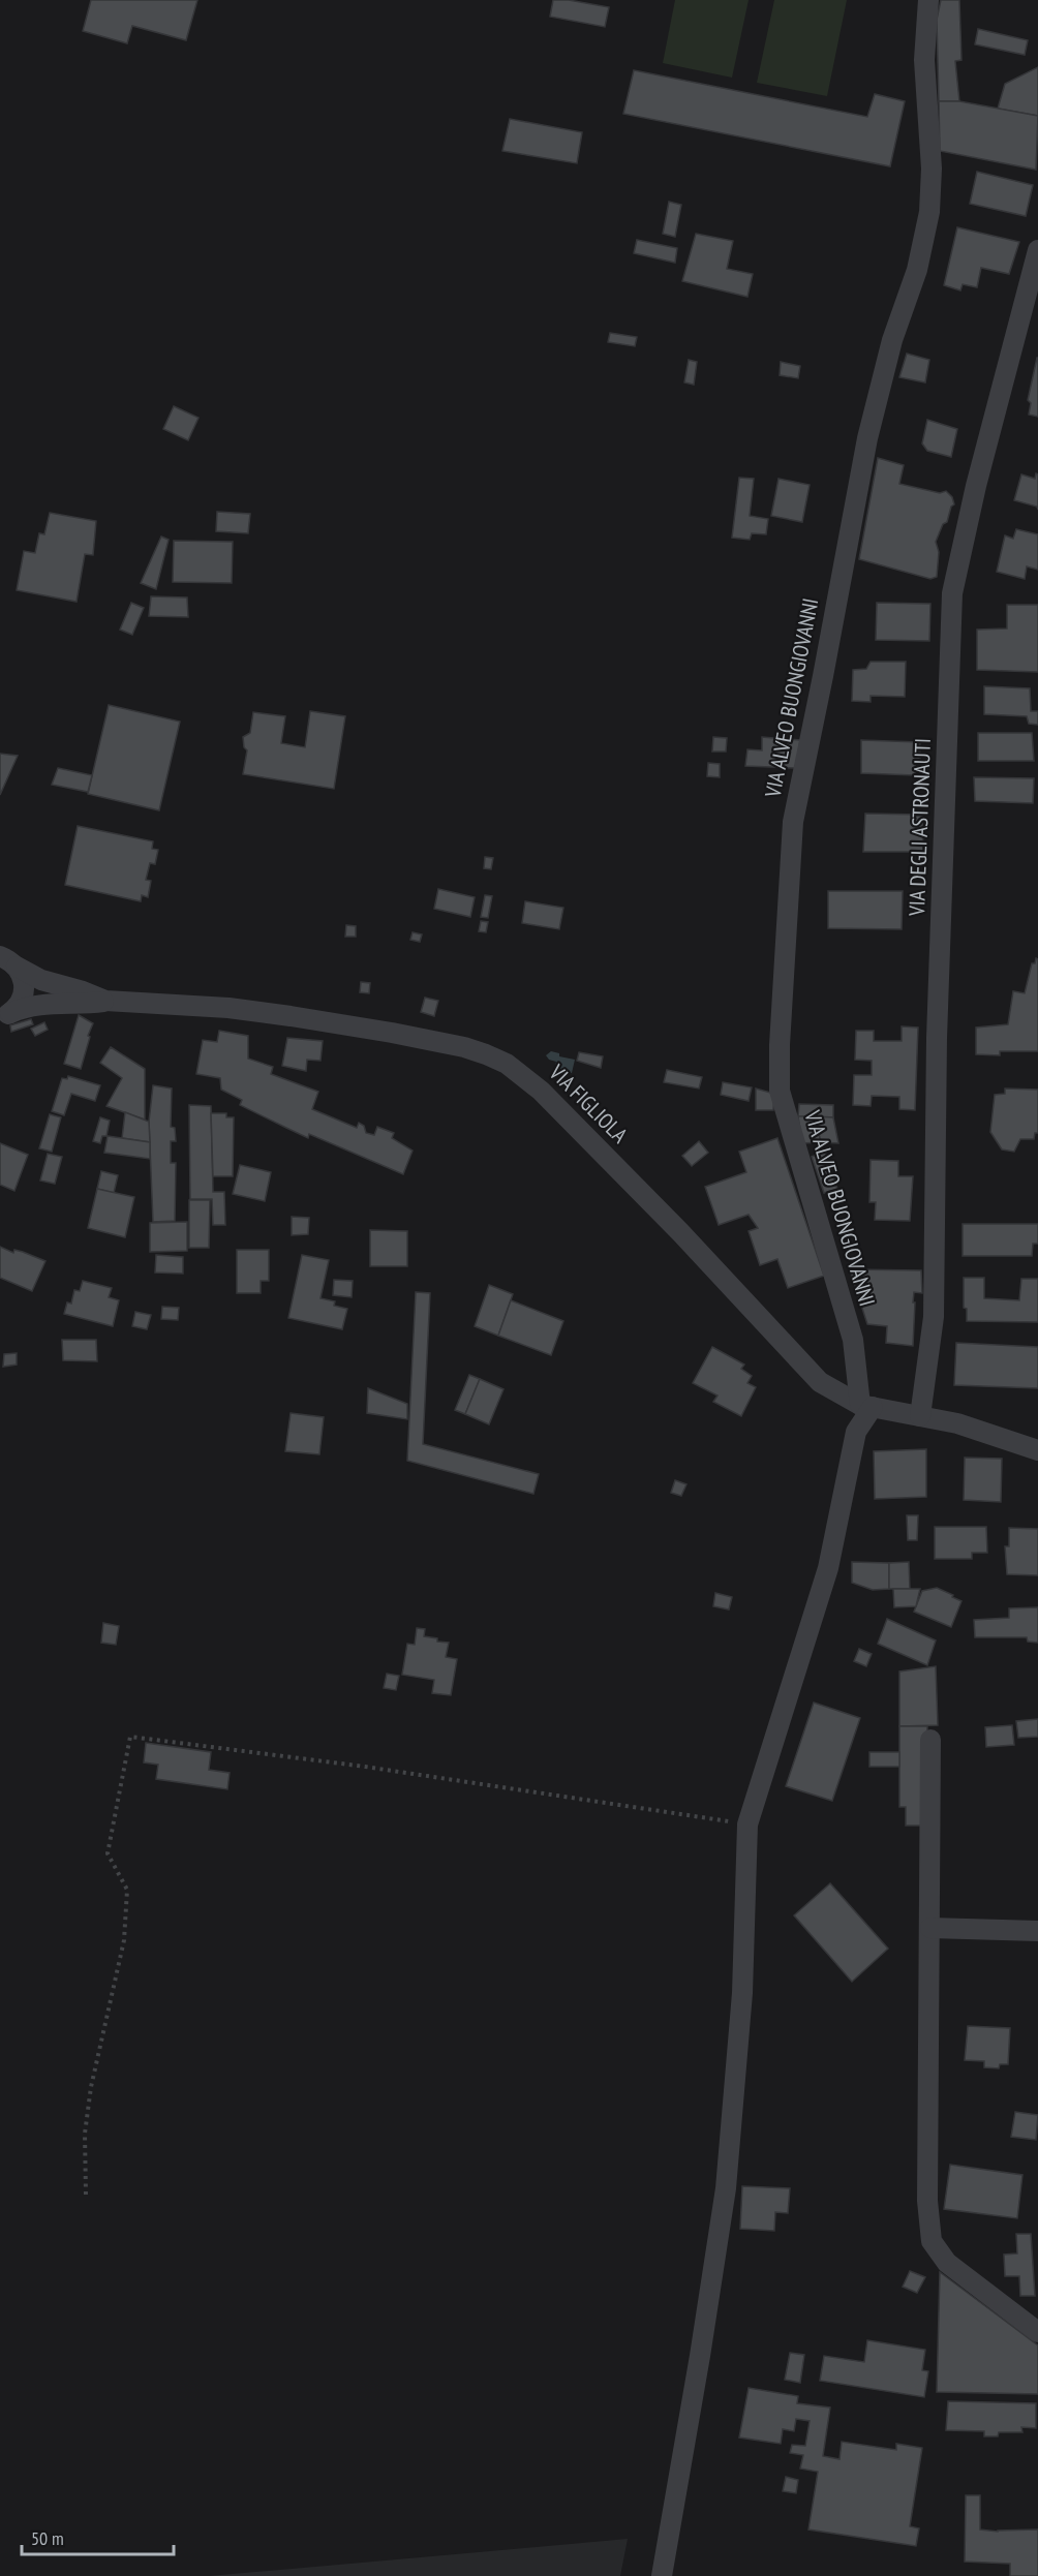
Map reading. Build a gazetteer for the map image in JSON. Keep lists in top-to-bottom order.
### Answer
{
  "streets": {
    "street": ["VIA ALVEO BUONGIOVANNI", "VIA DEGLI ASTRONAUTI", "VIA FIGLIOLA"]
  },
  "crossings": [
    ["VIA ALVEO BUONGIOVANNI", "VIA FIGLIOLA"],
    ["VIA DEGLI ASTRONAUTI", "VIA FIGLIOLA"]
  ],
  "scale_bar": "50 m"
}
